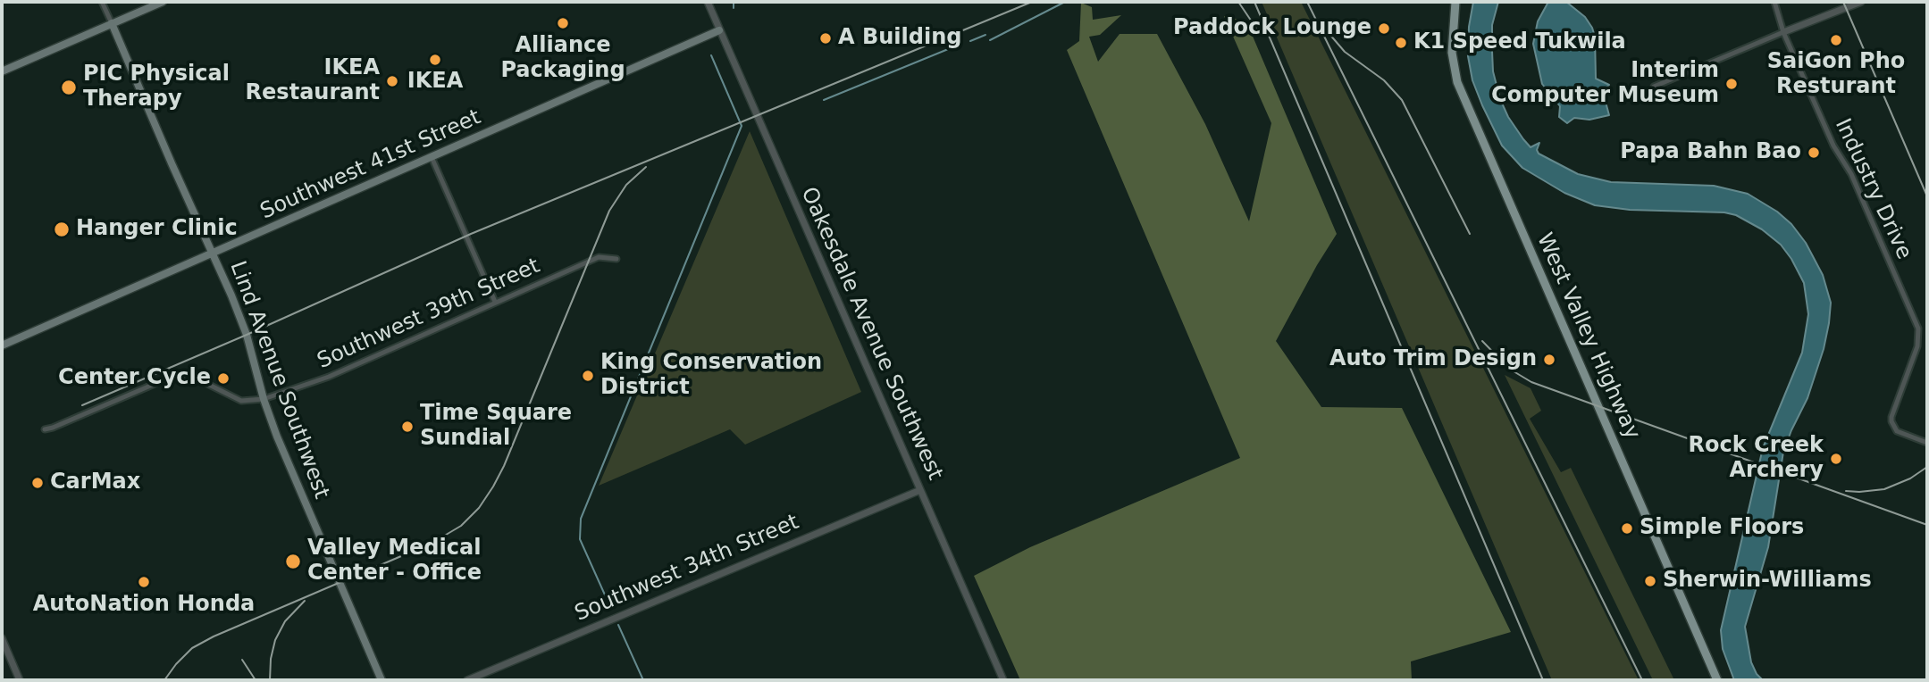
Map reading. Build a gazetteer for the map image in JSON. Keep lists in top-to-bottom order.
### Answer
{
  "streets": {
    "main road": ["Southwest 41st Street", "West Valley Highway", "Lind Avenue Southwest"],
    "street": [
      "Industry Drive",
      "Southwest 39th Street",
      "Oakesdale Avenue Southwest",
      "Southwest 34th Street"
    ]
  },
  "crossings": [
    ["Southwest 41st Street", "Oakesdale Avenue Southwest"],
    ["Southwest 41st Street", "Lind Avenue Southwest"],
    ["Southwest 39th Street", "Lind Avenue Southwest"],
    ["Oakesdale Avenue Southwest", "Southwest 34th Street"]
  ],
  "places": [
    "Alliance Packaging",
    "Paddock Lounge",
    "A Building",
    "SaiGon Pho Resturant",
    "K1 Speed Tukwila",
    "IKEA",
    "IKEA Restaurant",
    "Interim Computer Museum",
    "PIC Physical Therapy",
    "Papa Bahn Bao",
    "Hanger Clinic",
    "Auto Trim Design",
    "King Conservation District",
    "Center Cycle",
    "Time Square Sundial",
    "Rock Creek Archery",
    "CarMax",
    "Simple Floors",
    "Valley Medical Center - Office",
    "Sherwin-Williams",
    "AutoNation Honda"
  ]
}
